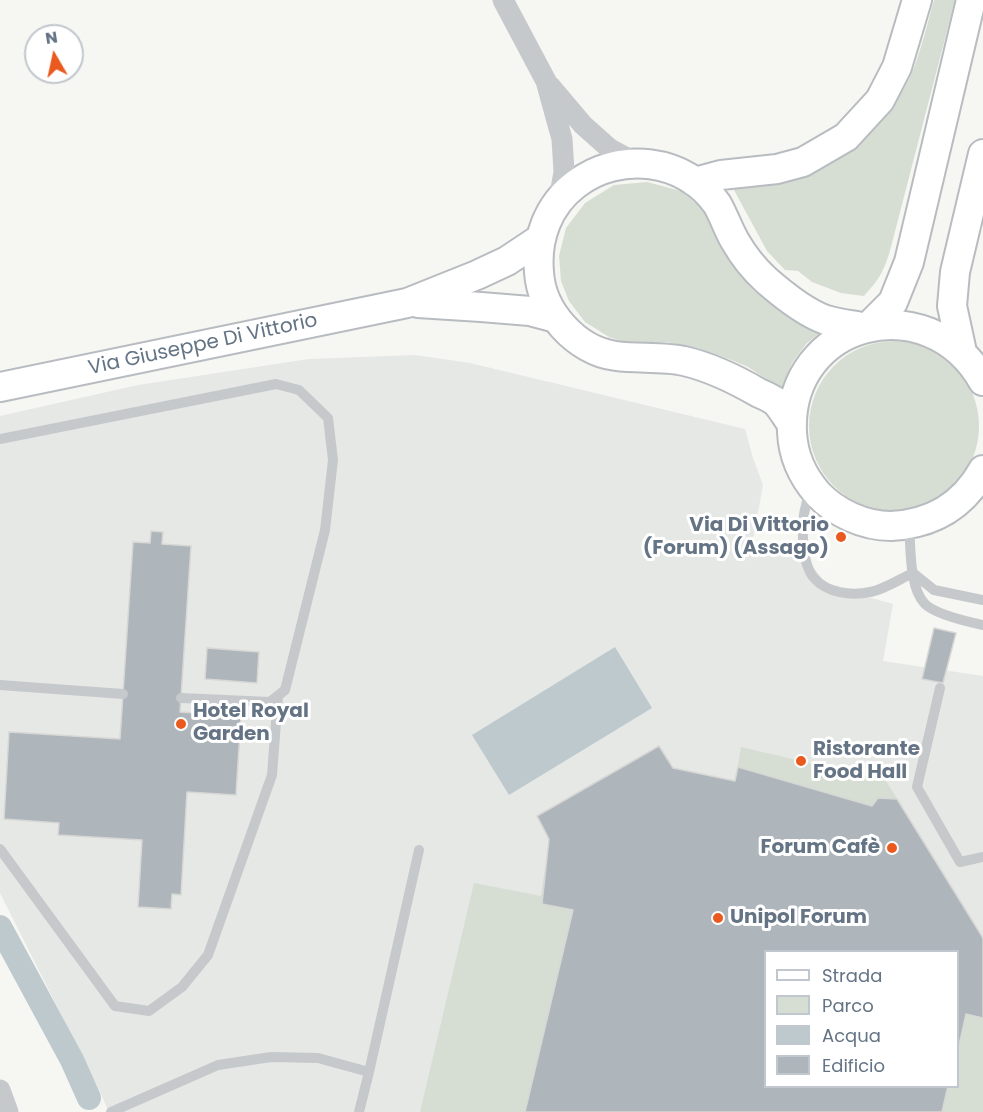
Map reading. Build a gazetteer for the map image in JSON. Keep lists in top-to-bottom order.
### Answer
{
  "streets": {
    "main road": ["Via Giuseppe Di Vittorio"]
  },
  "places": [
    "Via Di Vittorio (Forum) (Assago)",
    "Hotel Royal Garden",
    "Ristorante Food Hall",
    "Forum Cafè",
    "Unipol Forum"
  ],
  "legend": [
    "Strada",
    "Parco",
    "Acqua",
    "Edificio"
  ],
  "north": "top"
}
